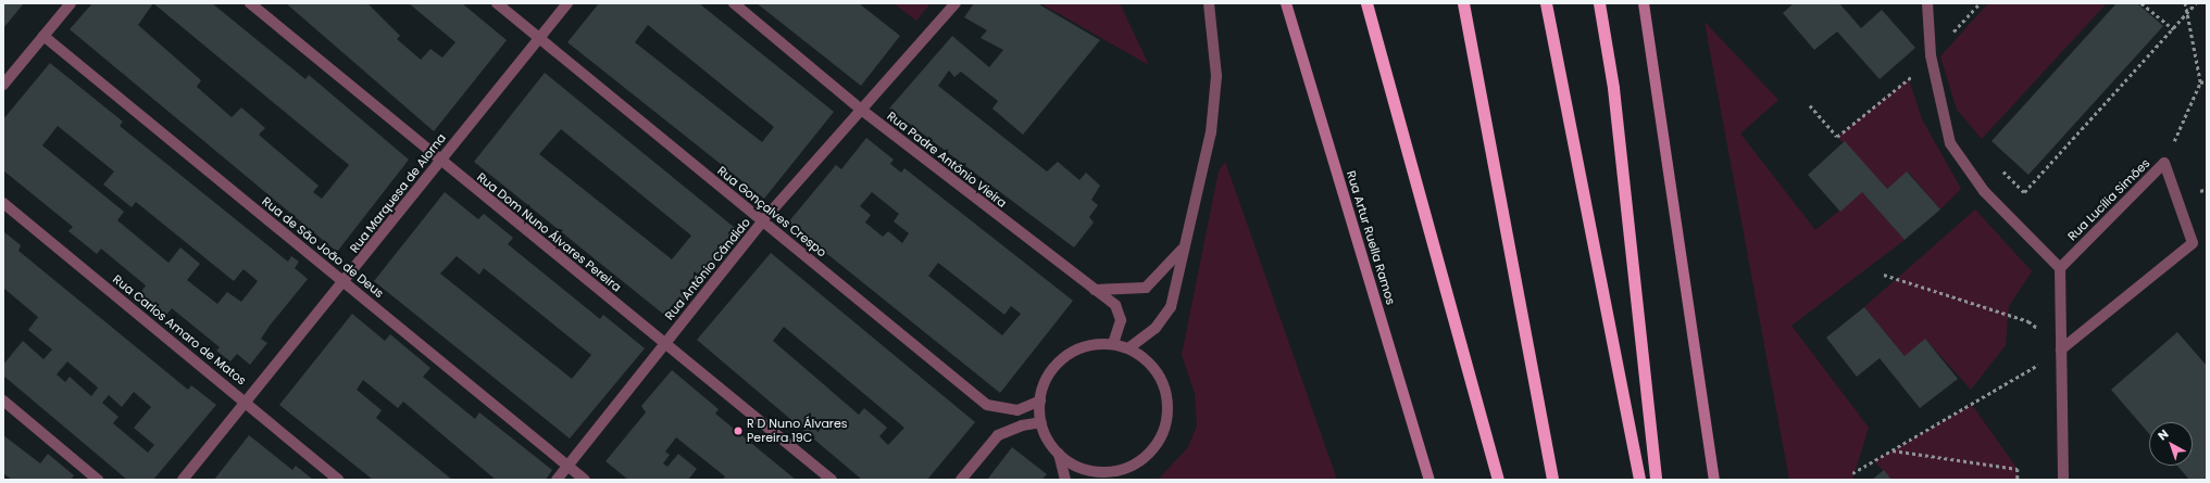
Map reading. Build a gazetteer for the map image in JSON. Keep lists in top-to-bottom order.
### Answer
{
  "streets": {
    "main road": ["Rua Artur Ruella Ramos"],
    "street": [
      "Rua Padre António Vieira",
      "Rua Marquesa de Alorna",
      "Rua Lucília Simões",
      "Rua Gonçalves Crespo",
      "Rua Dom Nuno Álvares Pereira",
      "Rua de São João de Deus",
      "Rua António Cândido",
      "Rua Carlos Amaro de Matos"
    ]
  },
  "crossings": [
    ["Rua Padre António Vieira", "Rua Gonçalves Crespo"],
    ["Rua Padre António Vieira", "Rua António Cândido"],
    ["Rua Marquesa de Alorna", "Rua Gonçalves Crespo"],
    ["Rua Marquesa de Alorna", "Rua Dom Nuno Álvares Pereira"],
    ["Rua Marquesa de Alorna", "Rua de São João de Deus"],
    ["Rua Marquesa de Alorna", "Rua Carlos Amaro de Matos"],
    ["Rua Gonçalves Crespo", "Rua António Cândido"],
    ["Rua Dom Nuno Álvares Pereira", "Rua António Cândido"],
    ["Rua de São João de Deus", "Rua António Cândido"]
  ],
  "places": ["R D Nuno Álvares Pereira 19C"],
  "north": "top left"
}
